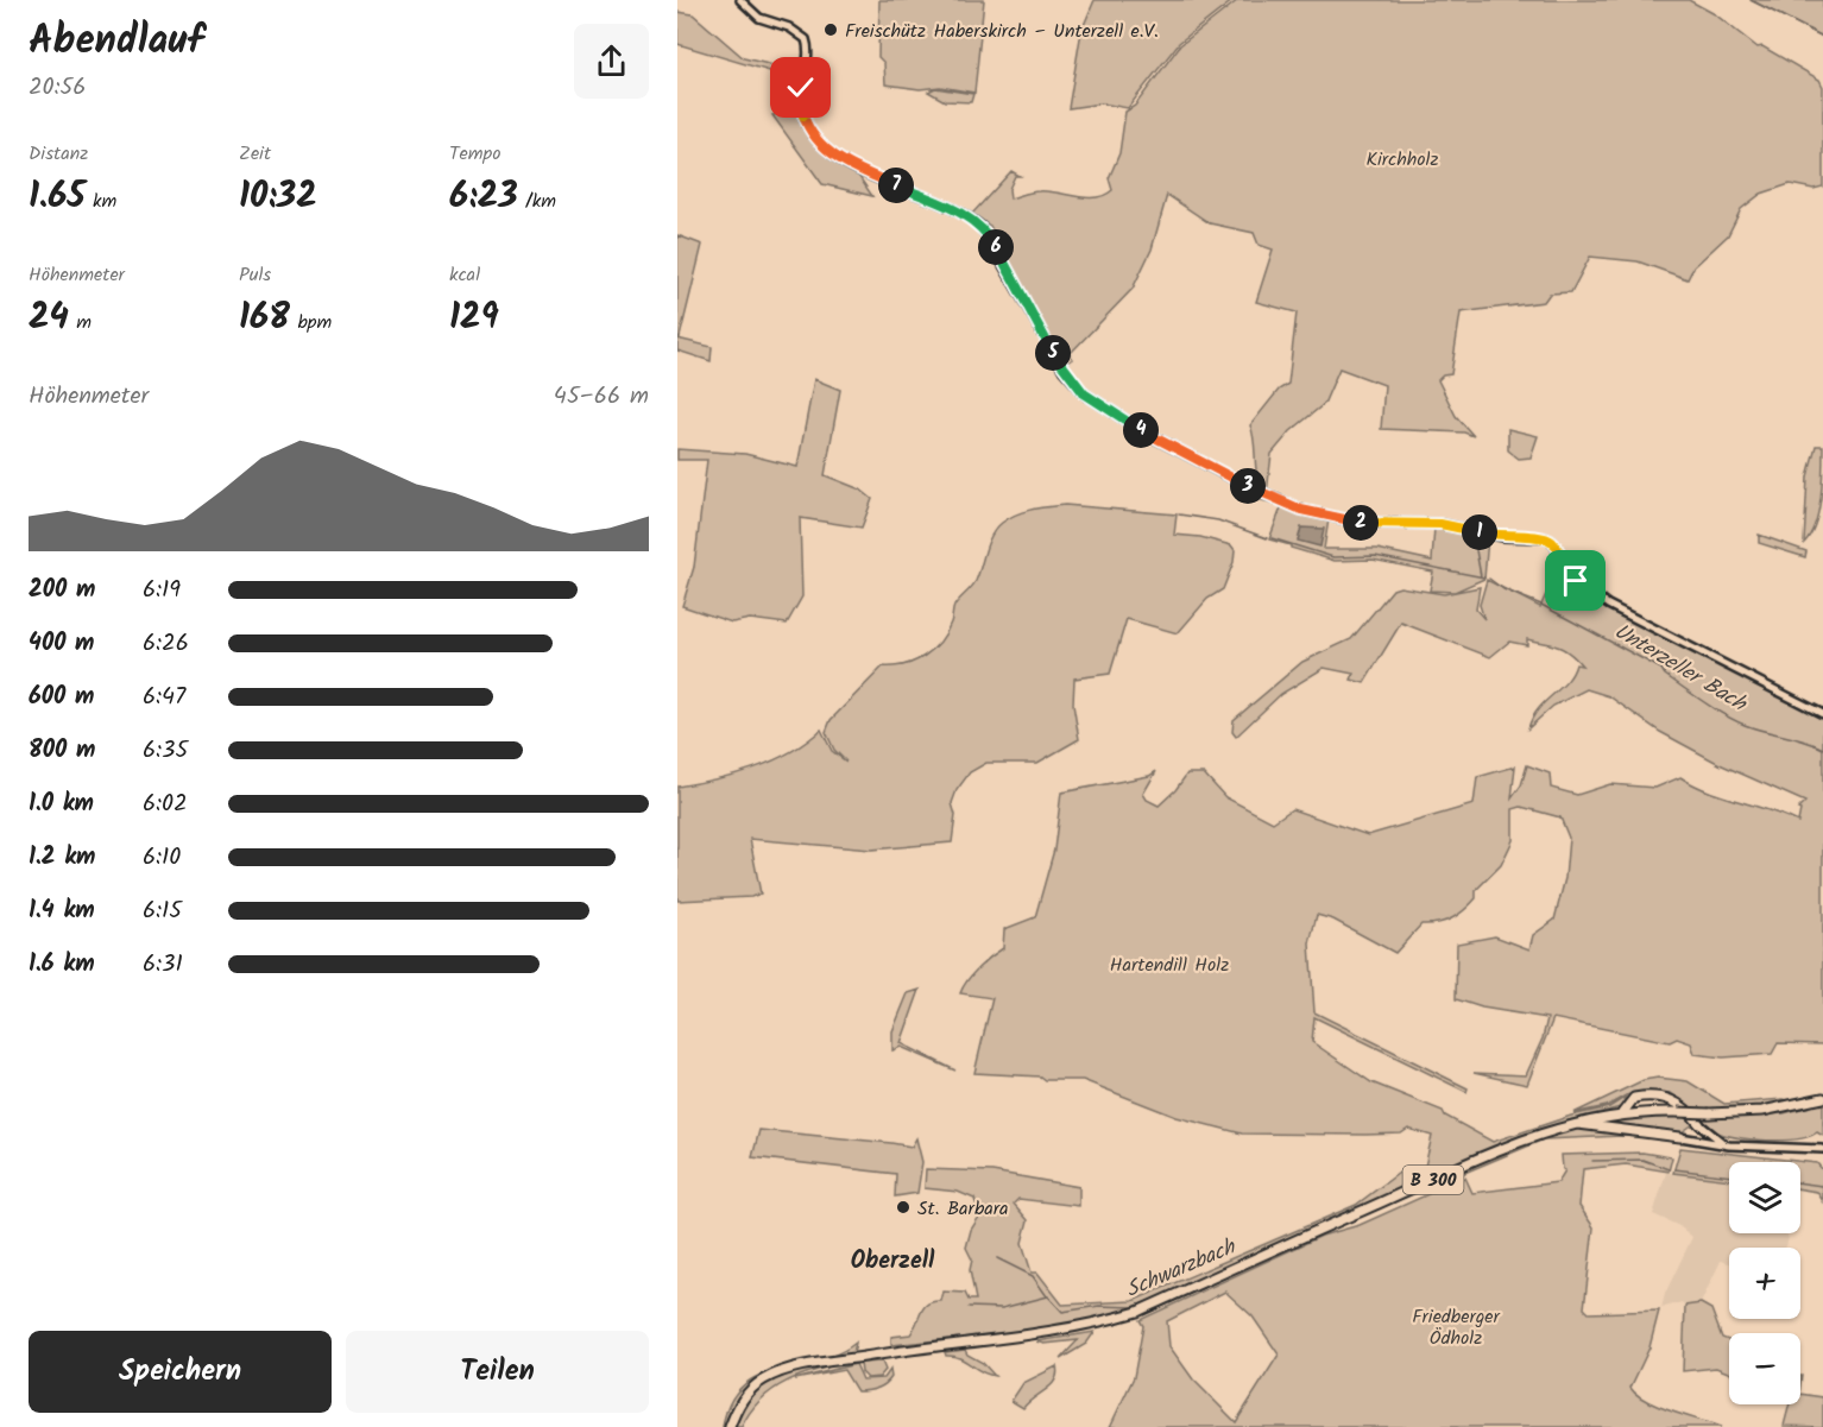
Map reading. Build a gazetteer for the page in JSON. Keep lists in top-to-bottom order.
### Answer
{
  "streets": {
    "main road": ["B 300"]
  },
  "districts": ["Oberzell"],
  "water": ["Unterzeller Bach", "Schwarzbach"],
  "parks": ["Kirchholz", "Hartendill Holz", "Friedberger Ödholz"],
  "places": ["Freischütz Haberskirch – Unterzell e.V.", "St. Barbara"],
  "page": {
    "heading": ["Abendlauf", "20:56"],
    "stats": [
      ["Distanz", "1.65 km"],
      ["Zeit", "10:32"],
      ["Tempo", "6:23 /km"],
      ["Höhenmeter", "24 m"],
      ["Puls", "168 bpm"],
      ["kcal", "129"]
    ],
    "pins": [
      "7",
      "6",
      "5",
      "4",
      "3",
      "2",
      "1"
    ],
    "chart": ["Höhenmeter", "45–66 m"],
    "list": [
      {
        "name": "200 m",
        "note": "6:19"
      },
      {
        "name": "400 m",
        "note": "6:26"
      },
      {
        "name": "600 m",
        "note": "6:47"
      },
      {
        "name": "800 m",
        "note": "6:35"
      },
      {
        "name": "1.0 km",
        "note": "6:02"
      },
      {
        "name": "1.2 km",
        "note": "6:10"
      },
      {
        "name": "1.4 km",
        "note": "6:15"
      },
      {
        "name": "1.6 km",
        "note": "6:31"
      }
    ],
    "map_buttons": ["+", "−"],
    "buttons": ["Speichern", "Teilen"]
  }
}
